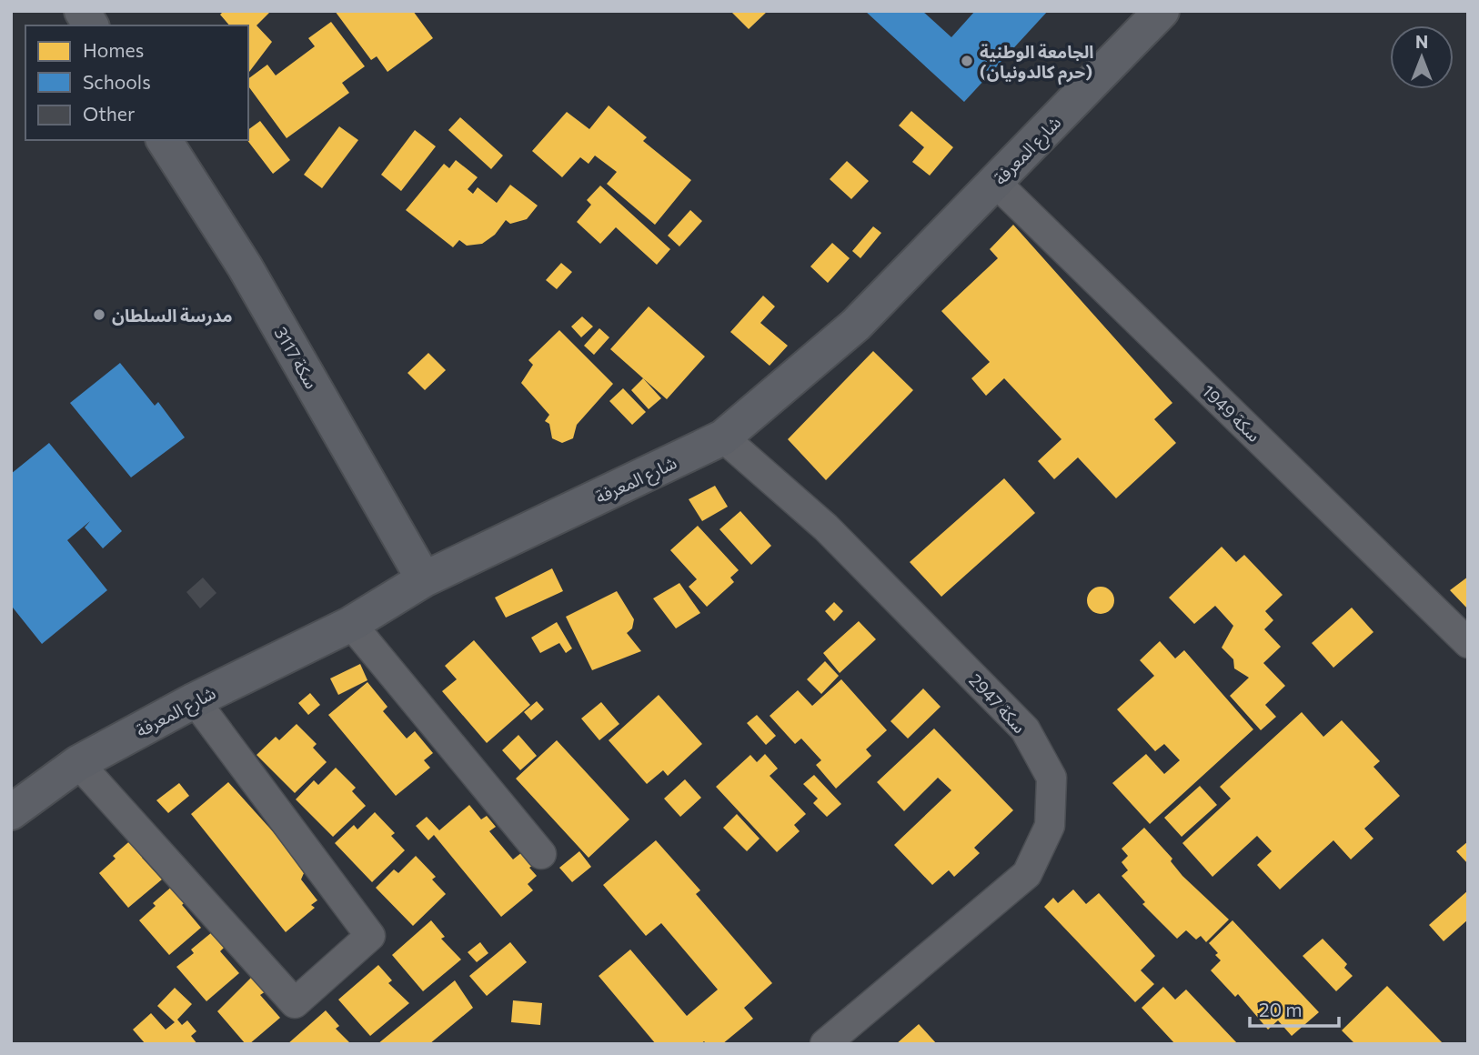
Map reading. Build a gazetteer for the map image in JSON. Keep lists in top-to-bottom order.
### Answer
{
  "streets": {
    "street": [
      "شارع المعرفة",
      "سكة 3117",
      "سكة 1949",
      "سكة 2947"
    ]
  },
  "crossings": [
    ["شارع المعرفة", "سكة 3117"],
    ["شارع المعرفة", "سكة 1949"],
    ["شارع المعرفة", "سكة 2947"]
  ],
  "places": ["الجامعة الوطنية (حرم كالدونيان)", "مدرسة السلطان"],
  "legend": ["Homes", "Schools", "Other"],
  "scale_bar": "20 m",
  "north": "top"
}
